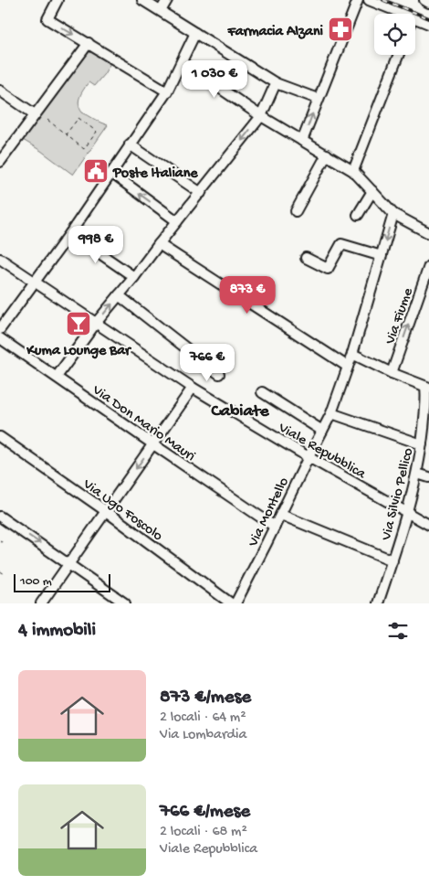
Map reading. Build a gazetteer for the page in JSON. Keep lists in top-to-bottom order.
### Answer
{
  "streets": {
    "street": [
      "Via Fiume",
      "Via Don Mario Mauri",
      "Viale Repubblica",
      "Via Silvio Pellico",
      "Via Ugo Foscolo",
      "Via Montello"
    ]
  },
  "crossings": [
    ["Via Don Mario Mauri", "Via Montello"],
    ["Viale Repubblica", "Via Silvio Pellico"],
    ["Viale Repubblica", "Via Montello"]
  ],
  "one_way": ["Via Fiume"],
  "districts": ["Cabiate"],
  "places": {
    "pharmacy": ["Farmacia Alzani"],
    "public building": ["Poste Italiane"],
    "bar": ["Kuma Lounge Bar"]
  },
  "scale_bar": "100 m",
  "page": {
    "price": [
      "1 030 €",
      "998 €",
      "873 €",
      "766 €"
    ],
    "scale": "100 m",
    "heading": "4 immobili",
    "list": [
      {
        "name": "873 €/mese",
        "note": "2 locali · 64 m² · Via Lombardia"
      },
      {
        "name": "766 €/mese",
        "note": "2 locali · 68 m² · Viale Repubblica"
      }
    ]
  }
}
